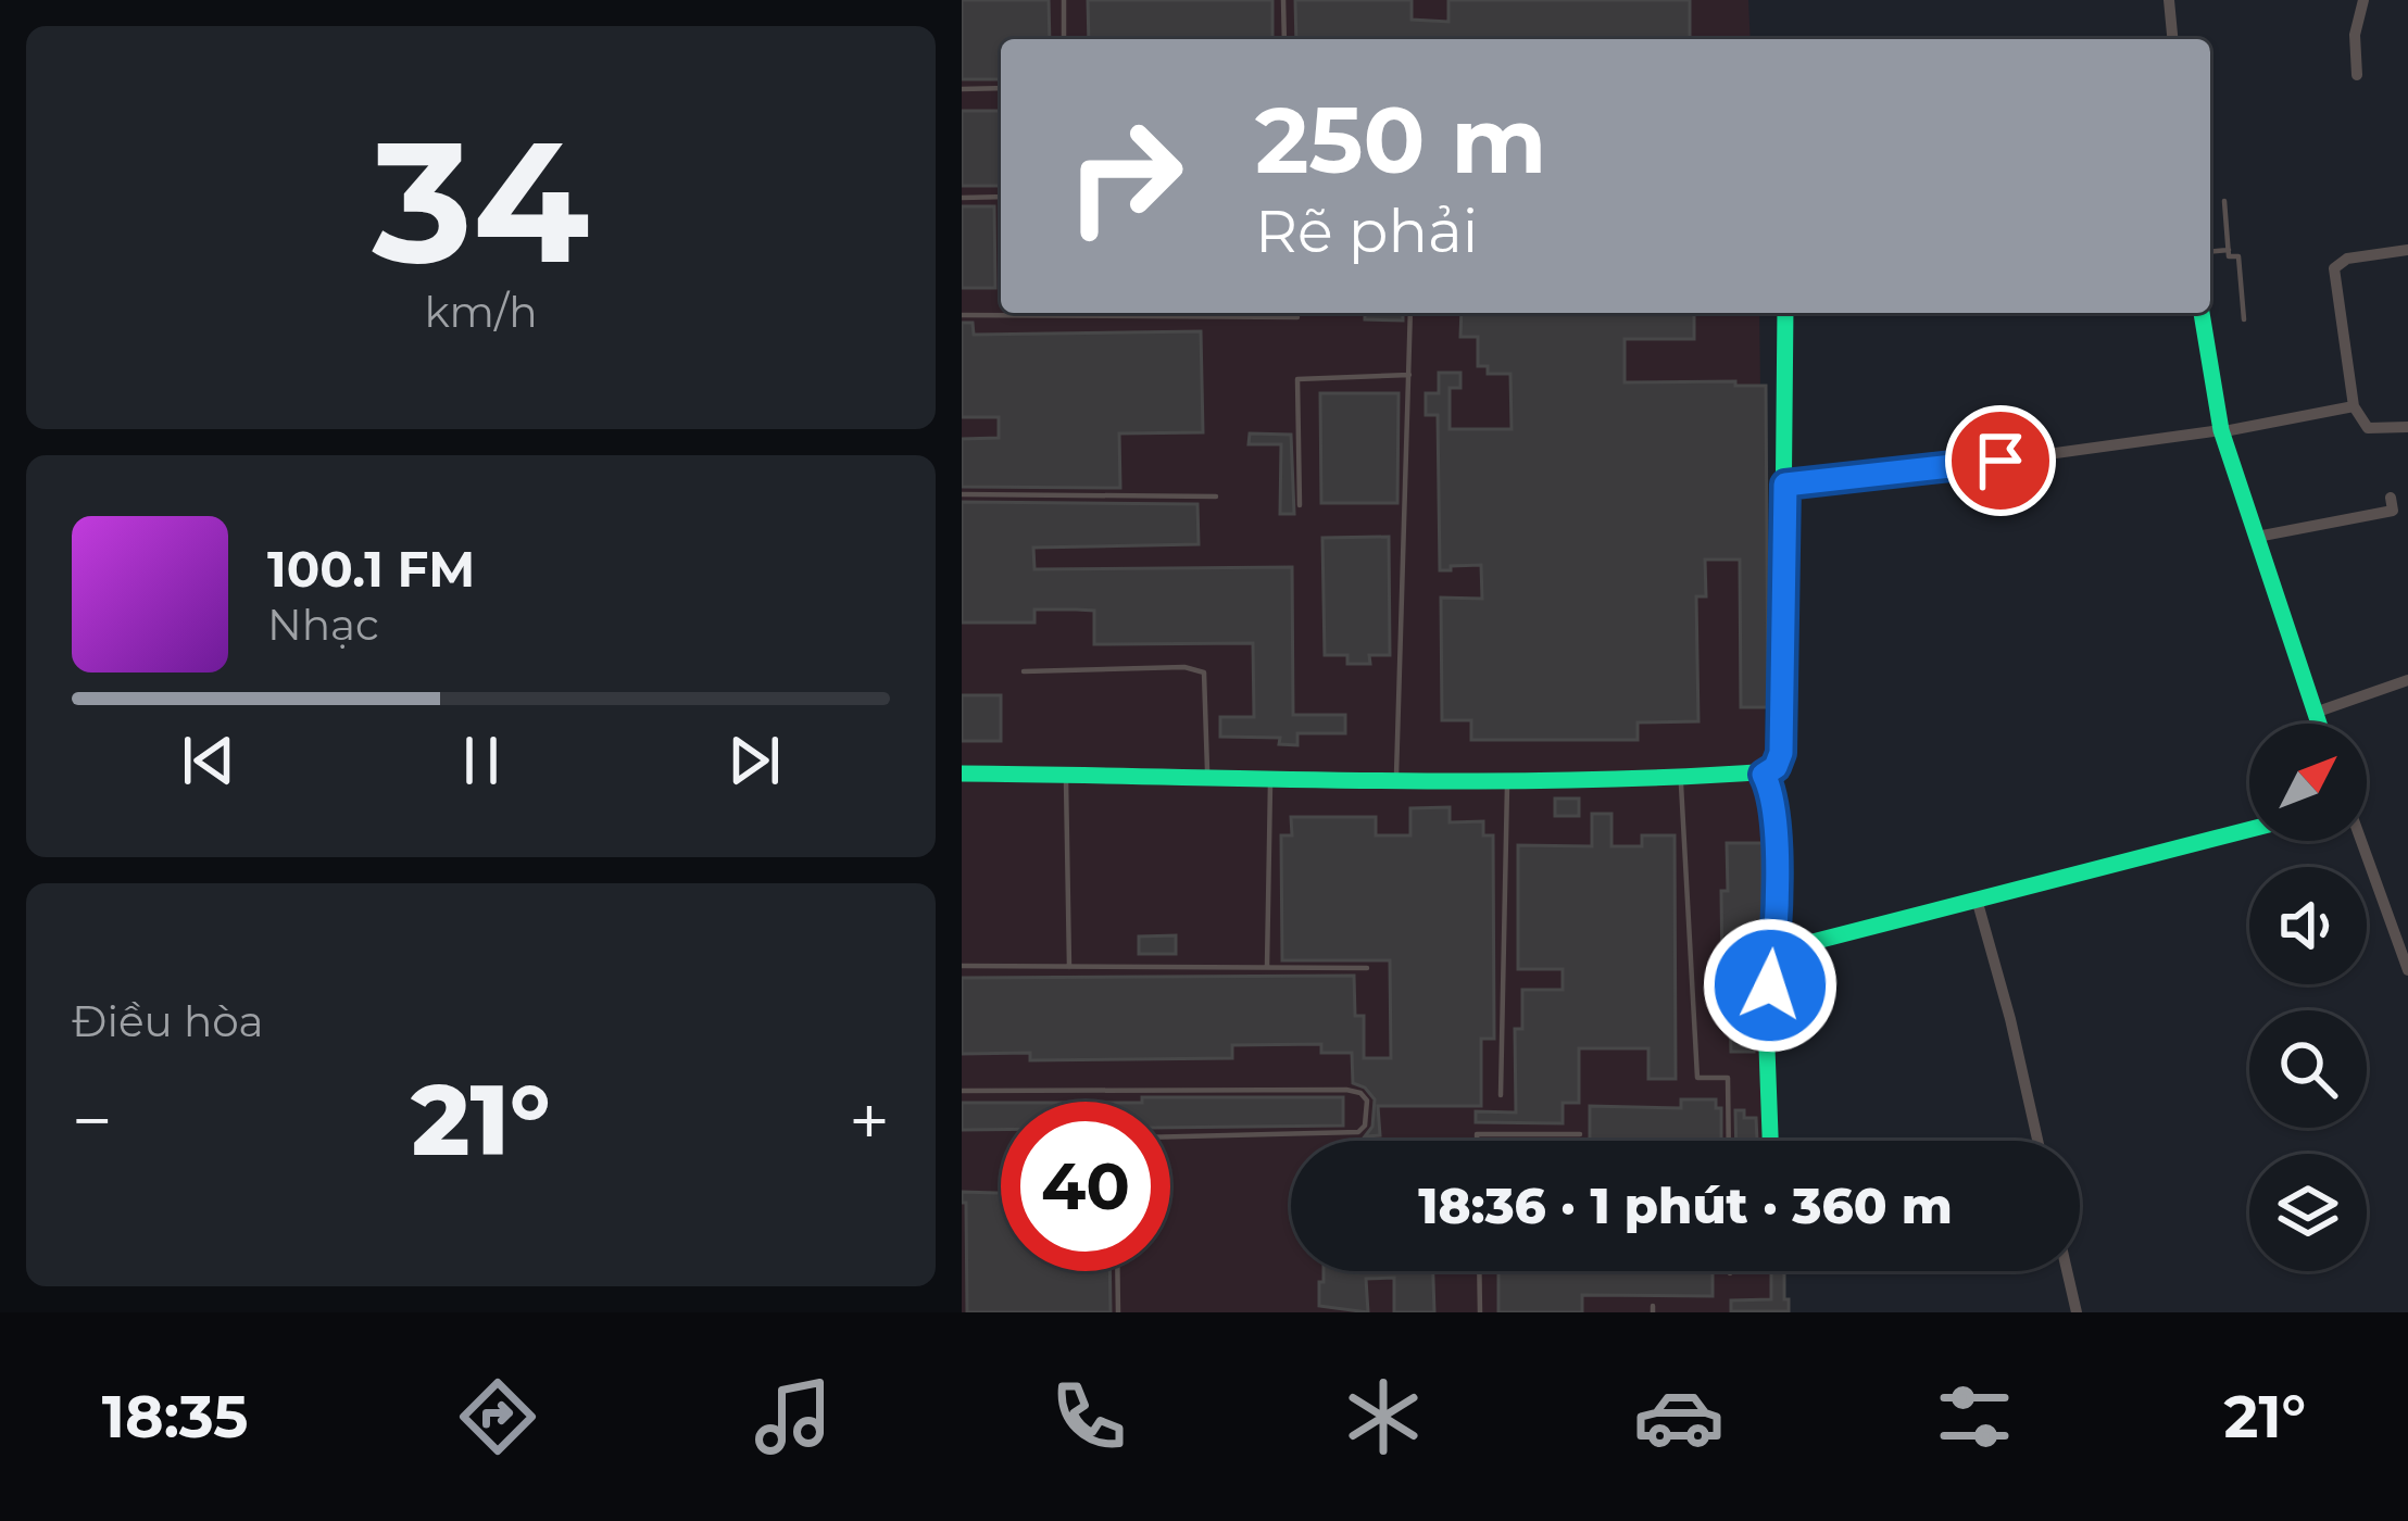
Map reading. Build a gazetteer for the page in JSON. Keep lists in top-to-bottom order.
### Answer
{
  "north": "top right",
  "page": {
    "tile": [
      ["34", "km/h"],
      "Điều hòa"
    ],
    "turn": ["250 m", "Rẽ phải"],
    "song": ["100.1 FM", "Nhạc"],
    "heat": ["−", "21°", "+"],
    "limit": "40",
    "trip": "18:36 · 1 phút · 360 m",
    "tabs": ["18:35", "21°"]
  }
}
